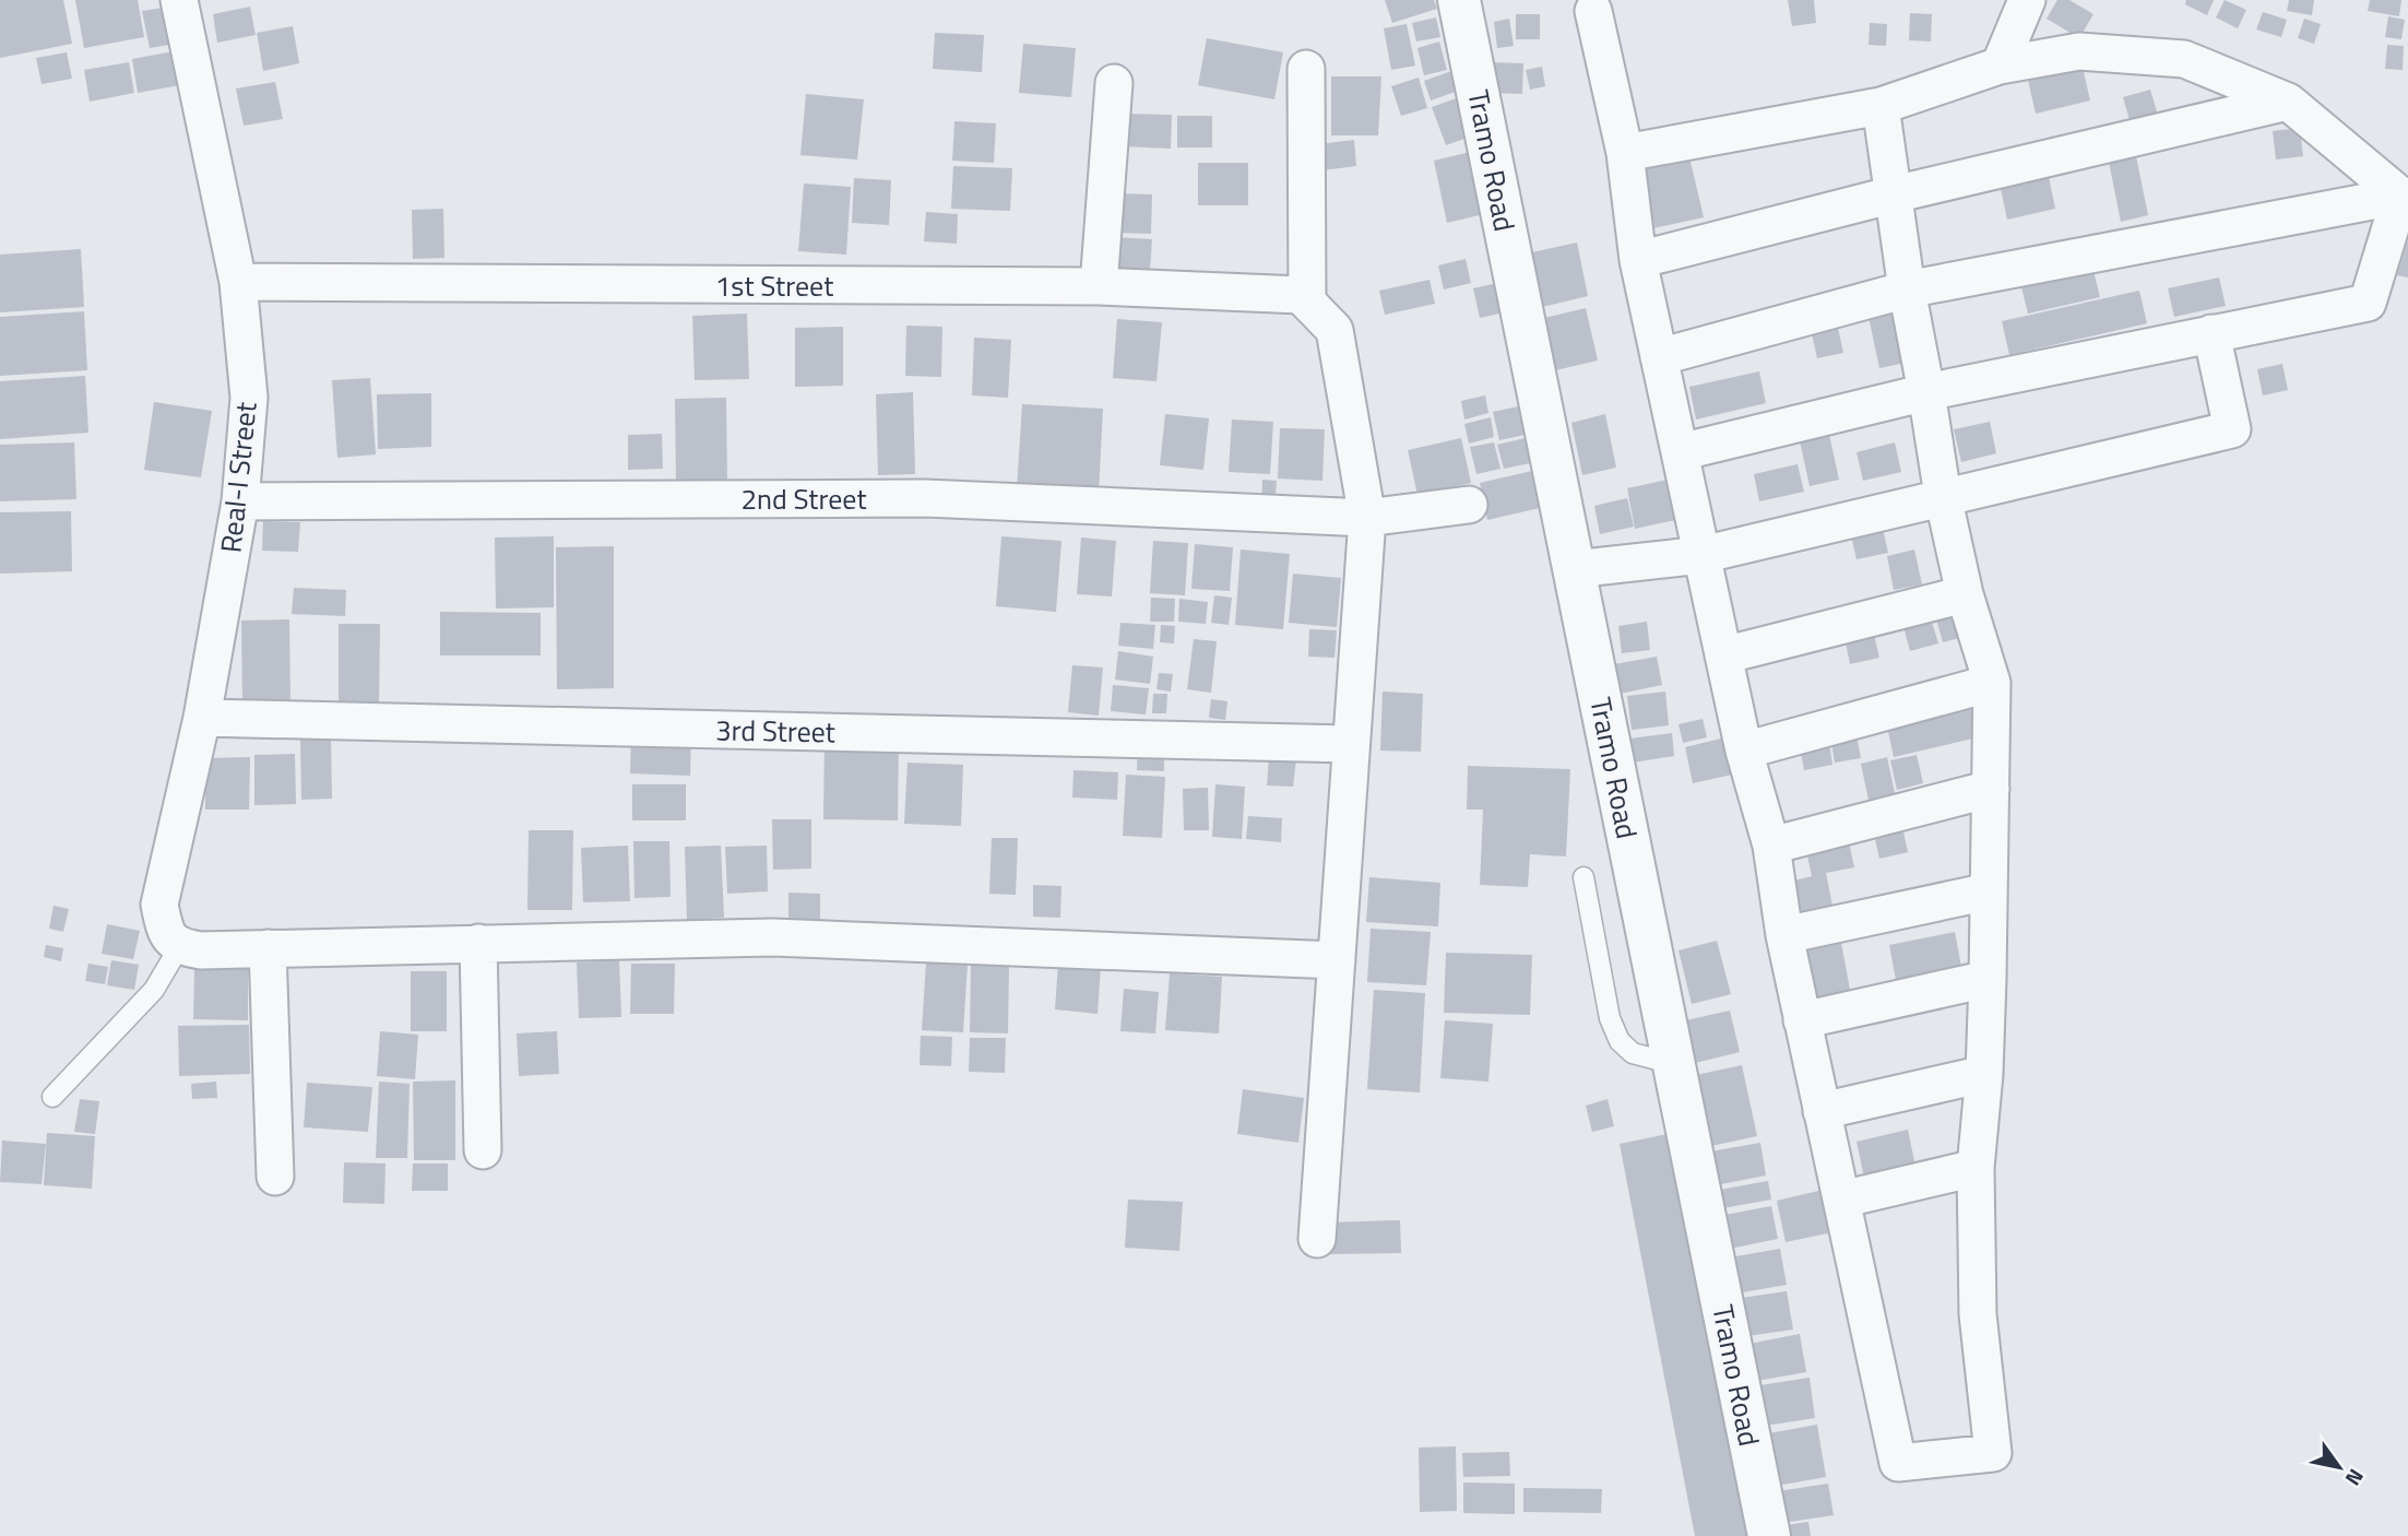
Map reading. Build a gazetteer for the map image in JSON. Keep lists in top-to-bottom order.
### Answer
{
  "streets": {
    "street": [
      "Tramo Road",
      "1st Street",
      "Real-I Street",
      "2nd Street",
      "3rd Street"
    ]
  },
  "crossings": [
    ["1st Street", "Real-I Street"],
    ["Real-I Street", "2nd Street"],
    ["Real-I Street", "3rd Street"]
  ],
  "north": "bottom right"
}
